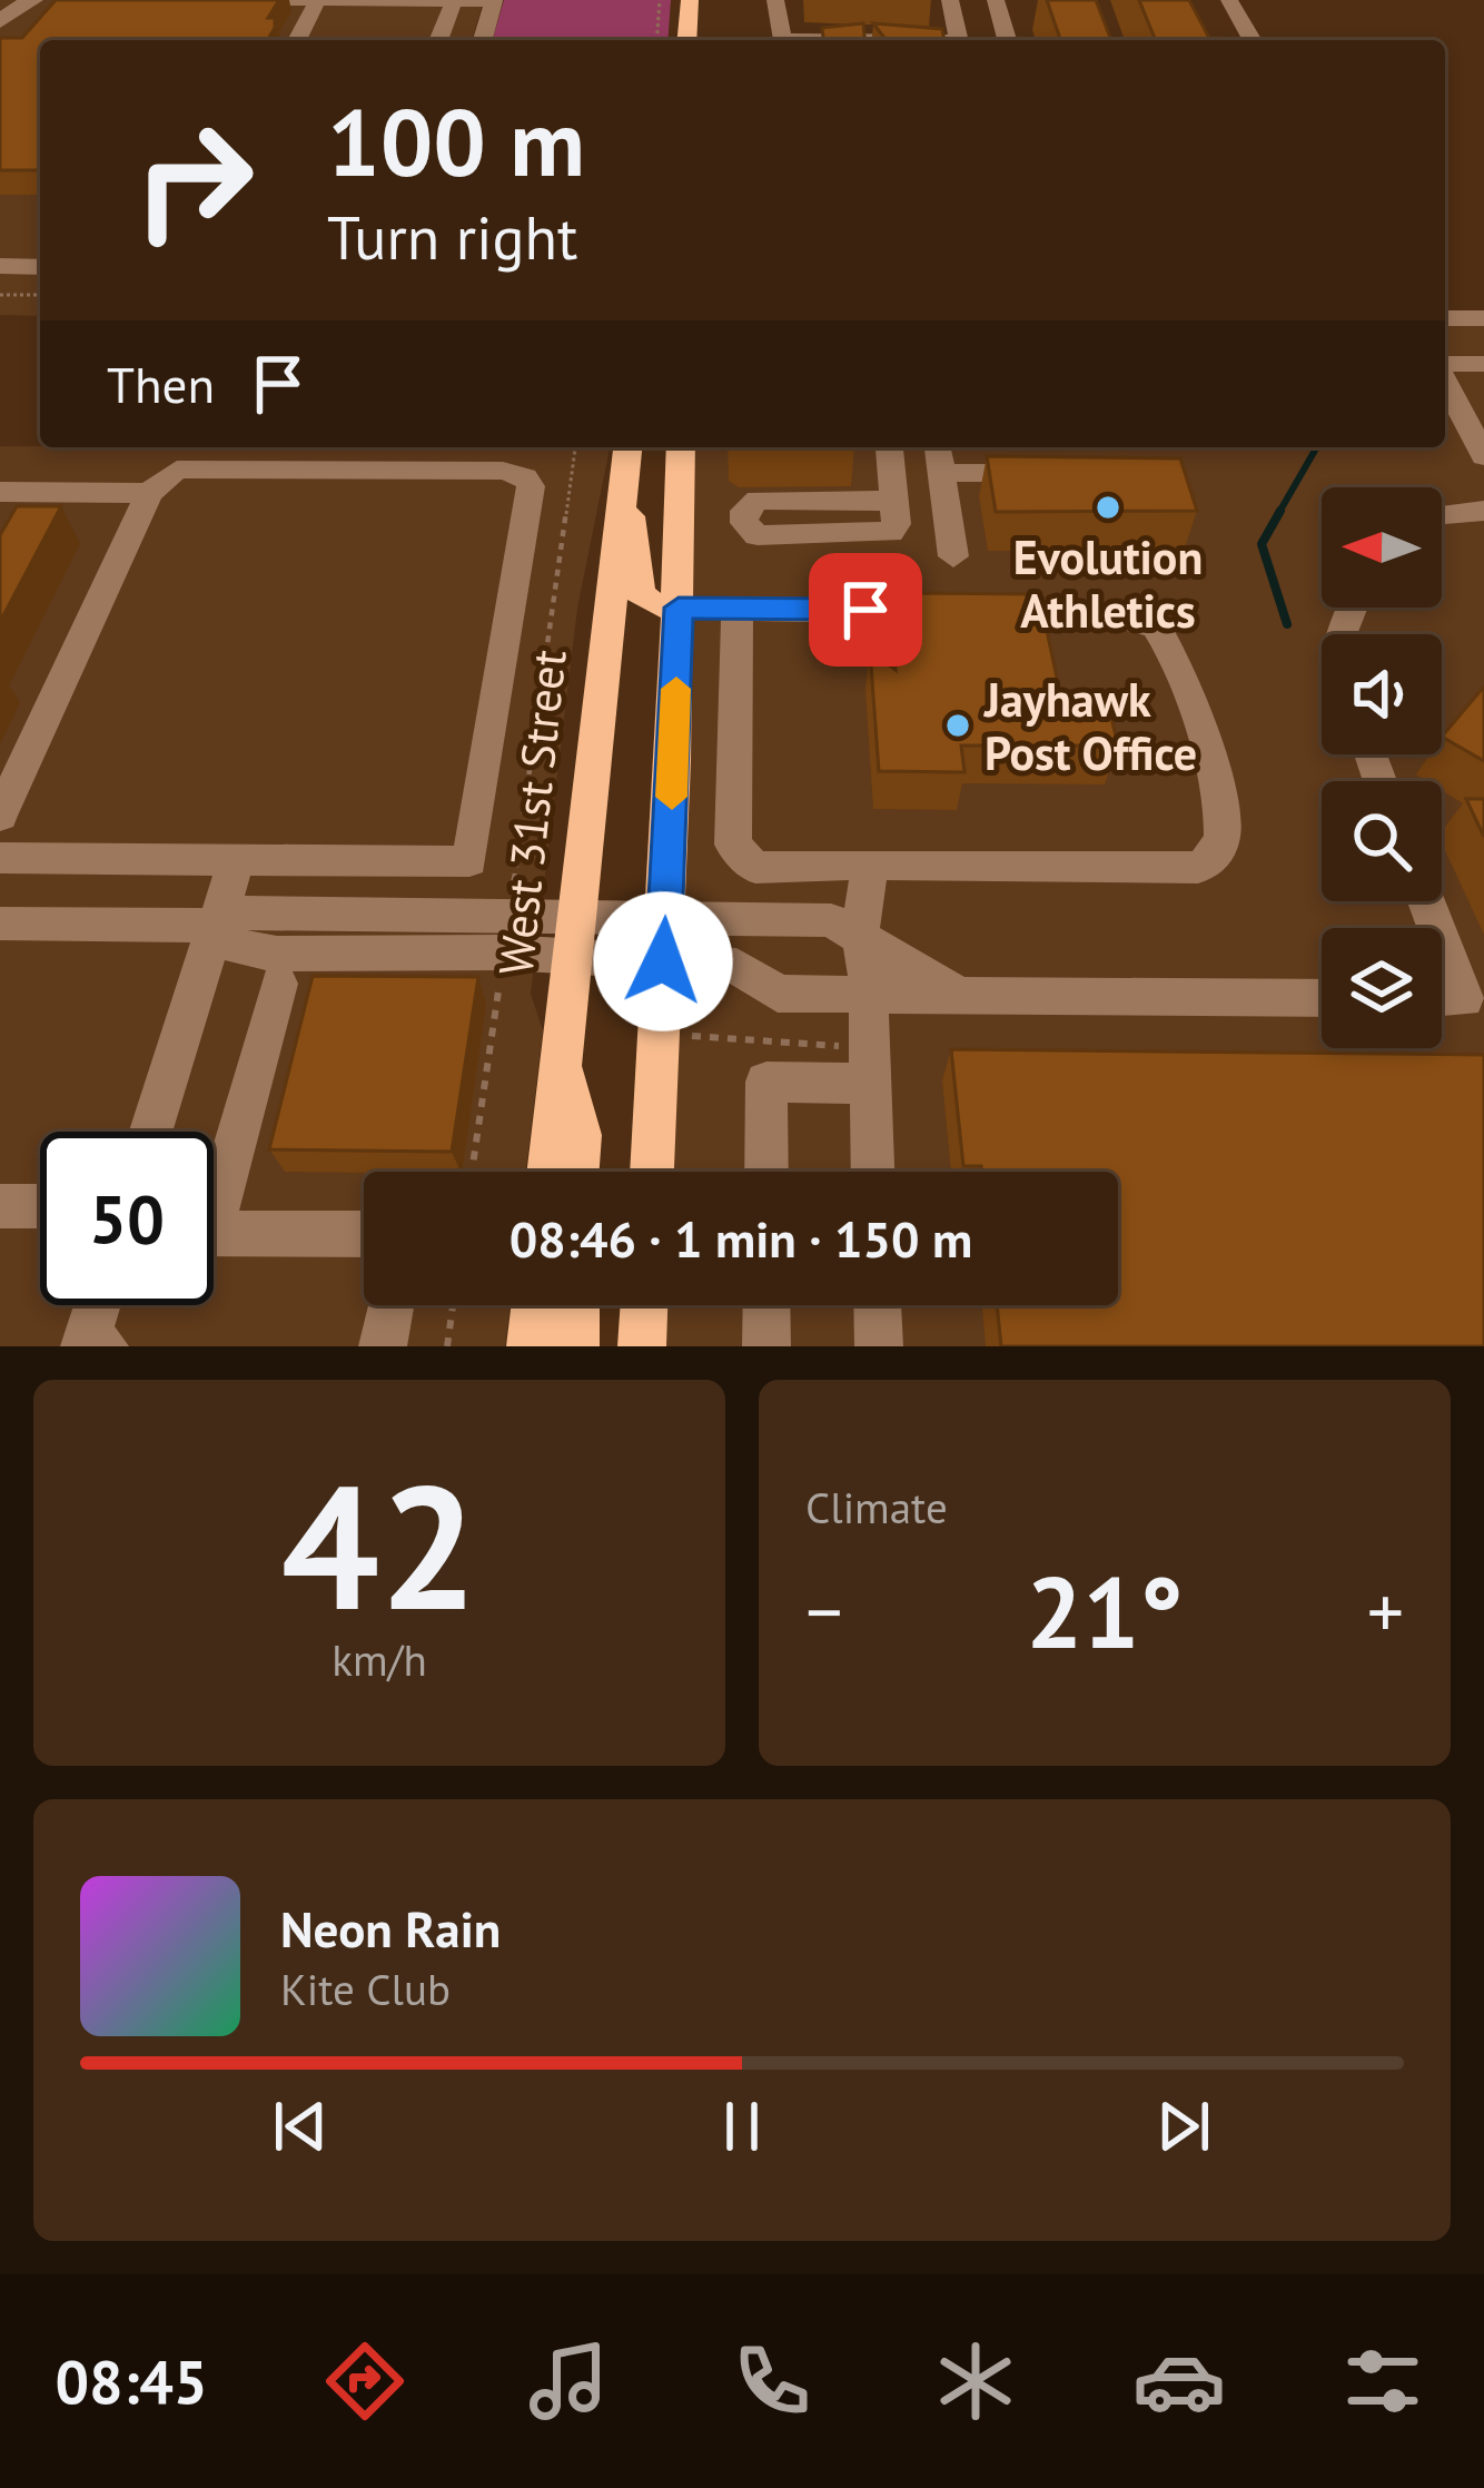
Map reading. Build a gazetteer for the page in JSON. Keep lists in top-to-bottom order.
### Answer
{
  "streets": {
    "main road": ["West 31st Street"]
  },
  "places": ["Evolution Athletics", "Jayhawk Post Office"],
  "north": "left",
  "page": {
    "turn": ["100 m", "Turn right"],
    "then": "Then",
    "limit": "50",
    "trip": "08:46 · 1 min · 150 m",
    "tile": [
      ["42", "km/h"],
      "Climate"
    ],
    "heat": ["−", "21°", "+"],
    "song": ["Neon Rain", "Kite Club"],
    "tabs": "08:45"
  }
}
